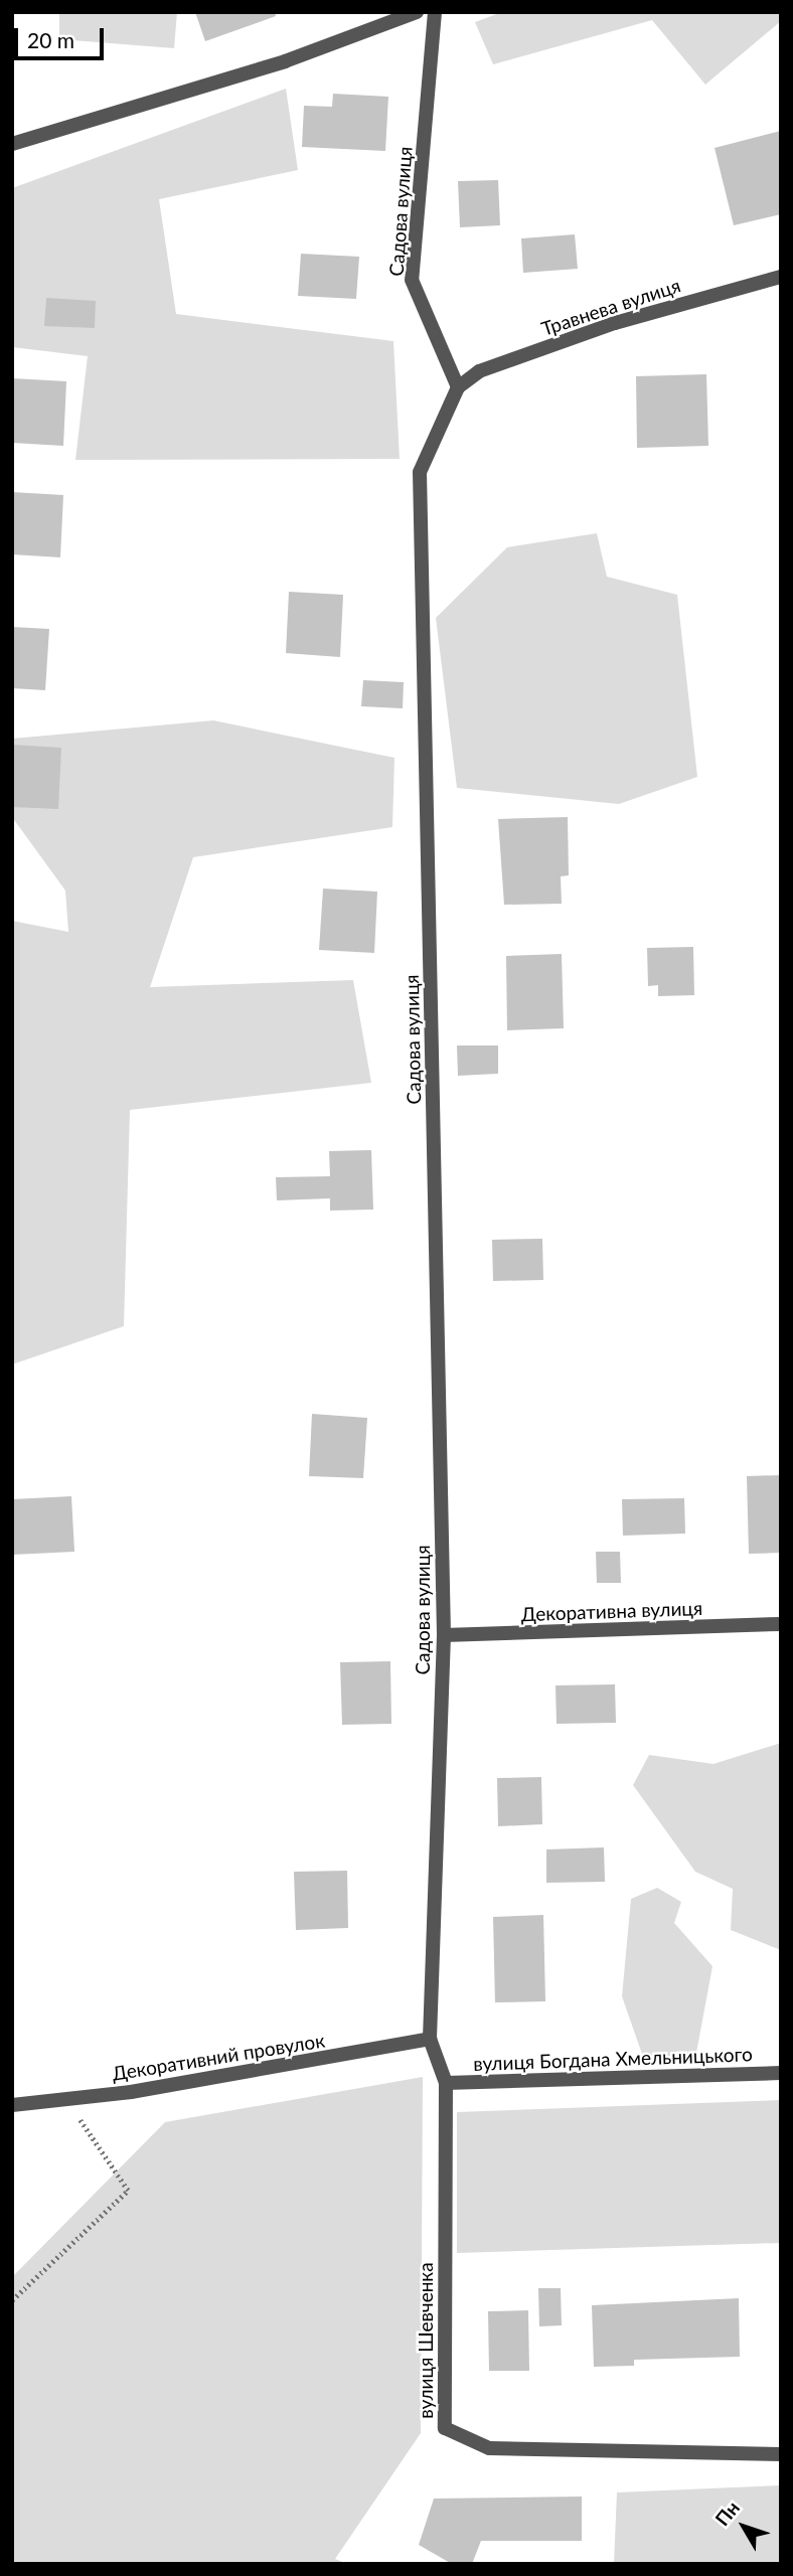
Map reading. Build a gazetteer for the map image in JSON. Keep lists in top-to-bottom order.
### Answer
{
  "streets": {
    "street": [
      "Садова вулиця",
      "Травнева вулиця",
      "Декоративна вулиця",
      "Декоративний провулок",
      "вулиця Богдана Хмельницького",
      "вулиця Шевченка"
    ]
  },
  "crossings": [
    ["Садова вулиця", "Травнева вулиця"],
    ["Садова вулиця", "Декоративна вулиця"],
    ["Садова вулиця", "Декоративний провулок"],
    ["Садова вулиця", "вулиця Богдана Хмельницького"],
    ["Садова вулиця", "вулиця Шевченка"],
    ["вулиця Богдана Хмельницького", "вулиця Шевченка"]
  ],
  "scale_bar": "20 m",
  "north": "top left"
}
